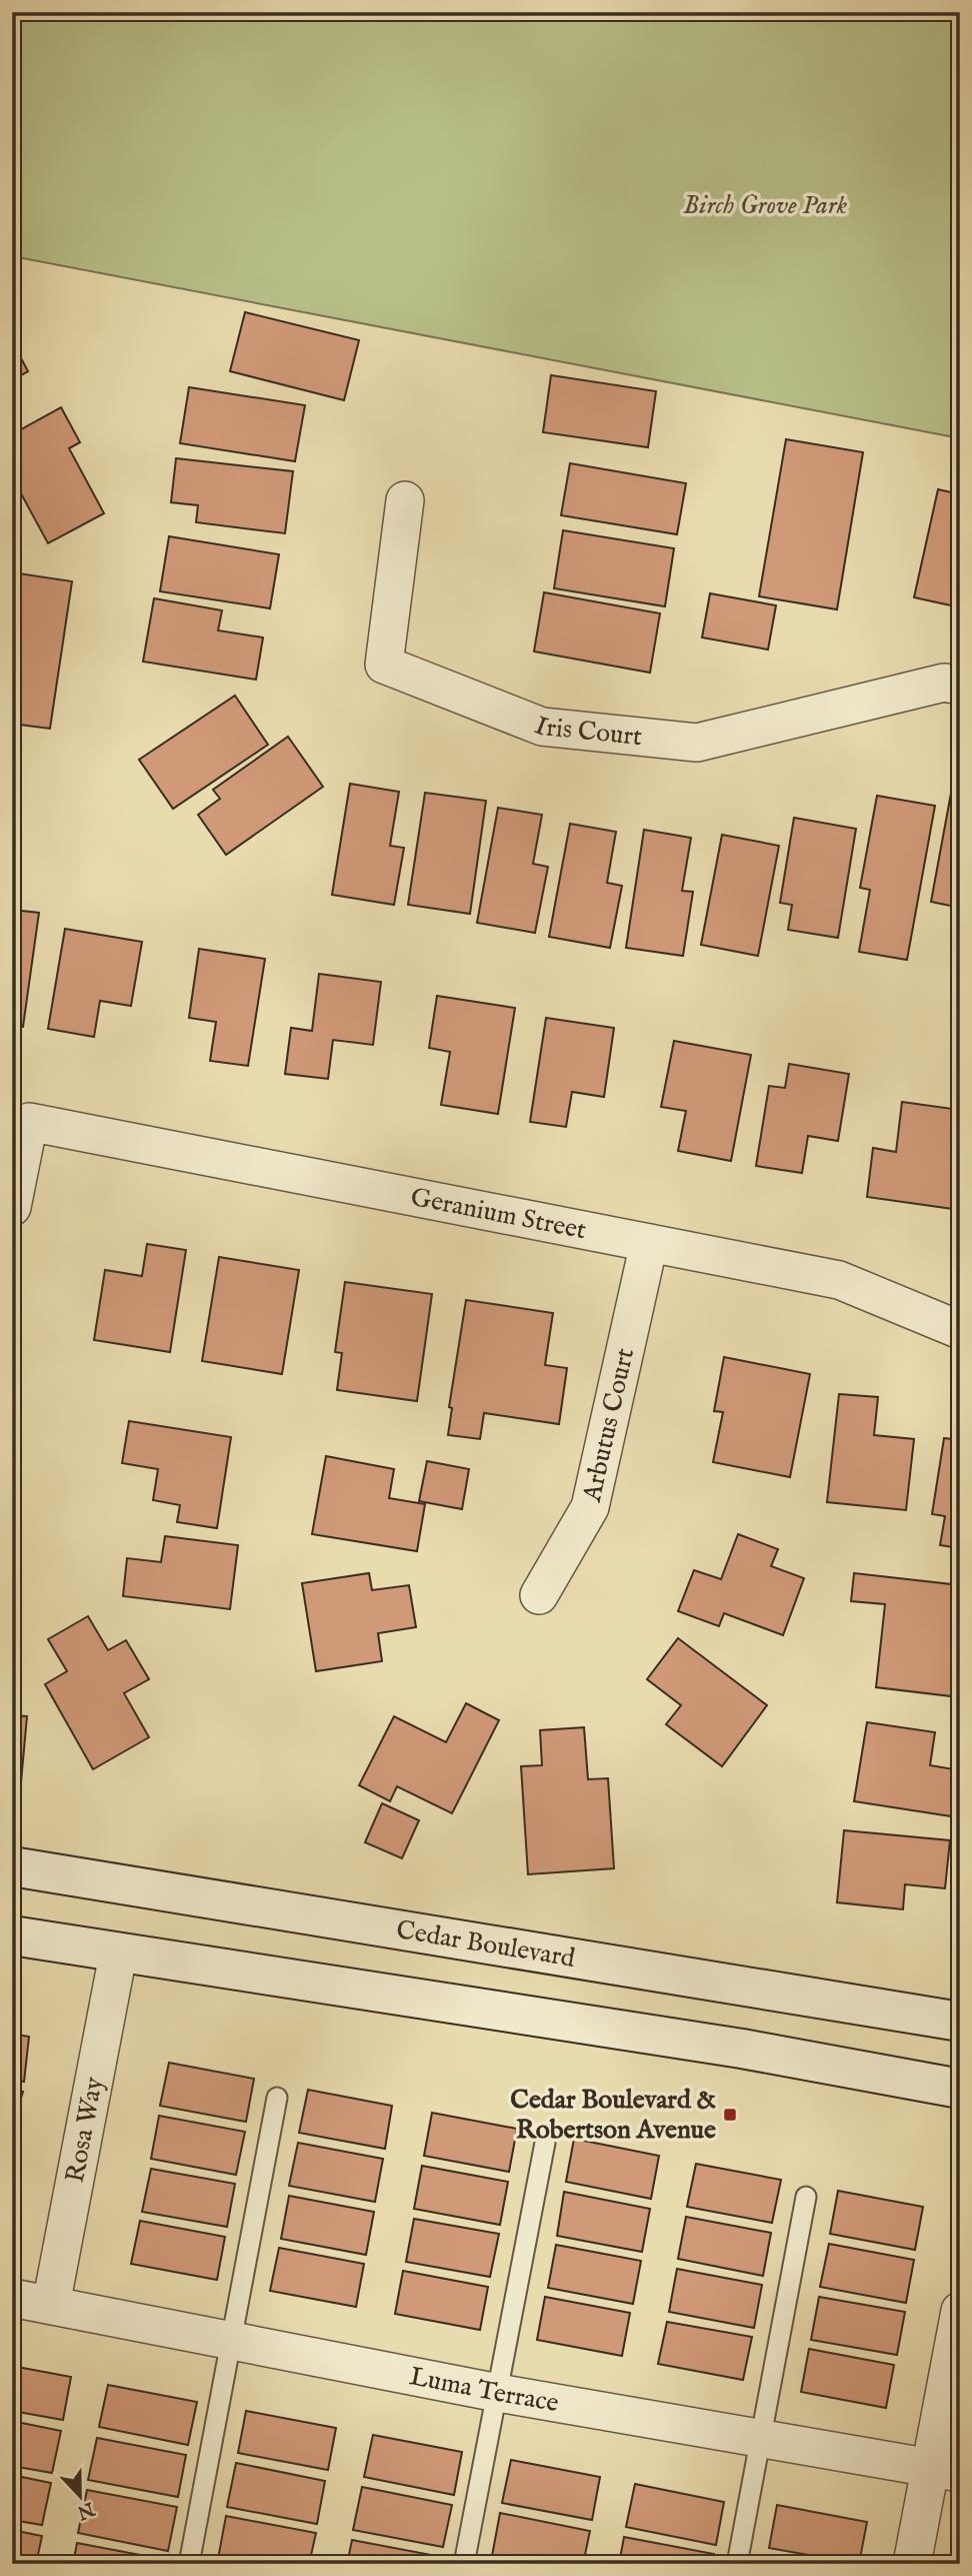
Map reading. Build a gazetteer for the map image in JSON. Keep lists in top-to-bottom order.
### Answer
{
  "streets": {
    "main road": ["Cedar Boulevard"],
    "street": [
      "Iris Court",
      "Geranium Street",
      "Arbutus Court",
      "Rosa Way",
      "Luma Terrace"
    ]
  },
  "crossings": [
    ["Geranium Street", "Arbutus Court"],
    ["Rosa Way", "Luma Terrace"]
  ],
  "parks": ["Birch Grove Park"],
  "places": {
    "transit": ["Cedar Boulevard & Robertson Avenue"]
  },
  "north": "bottom"
}
